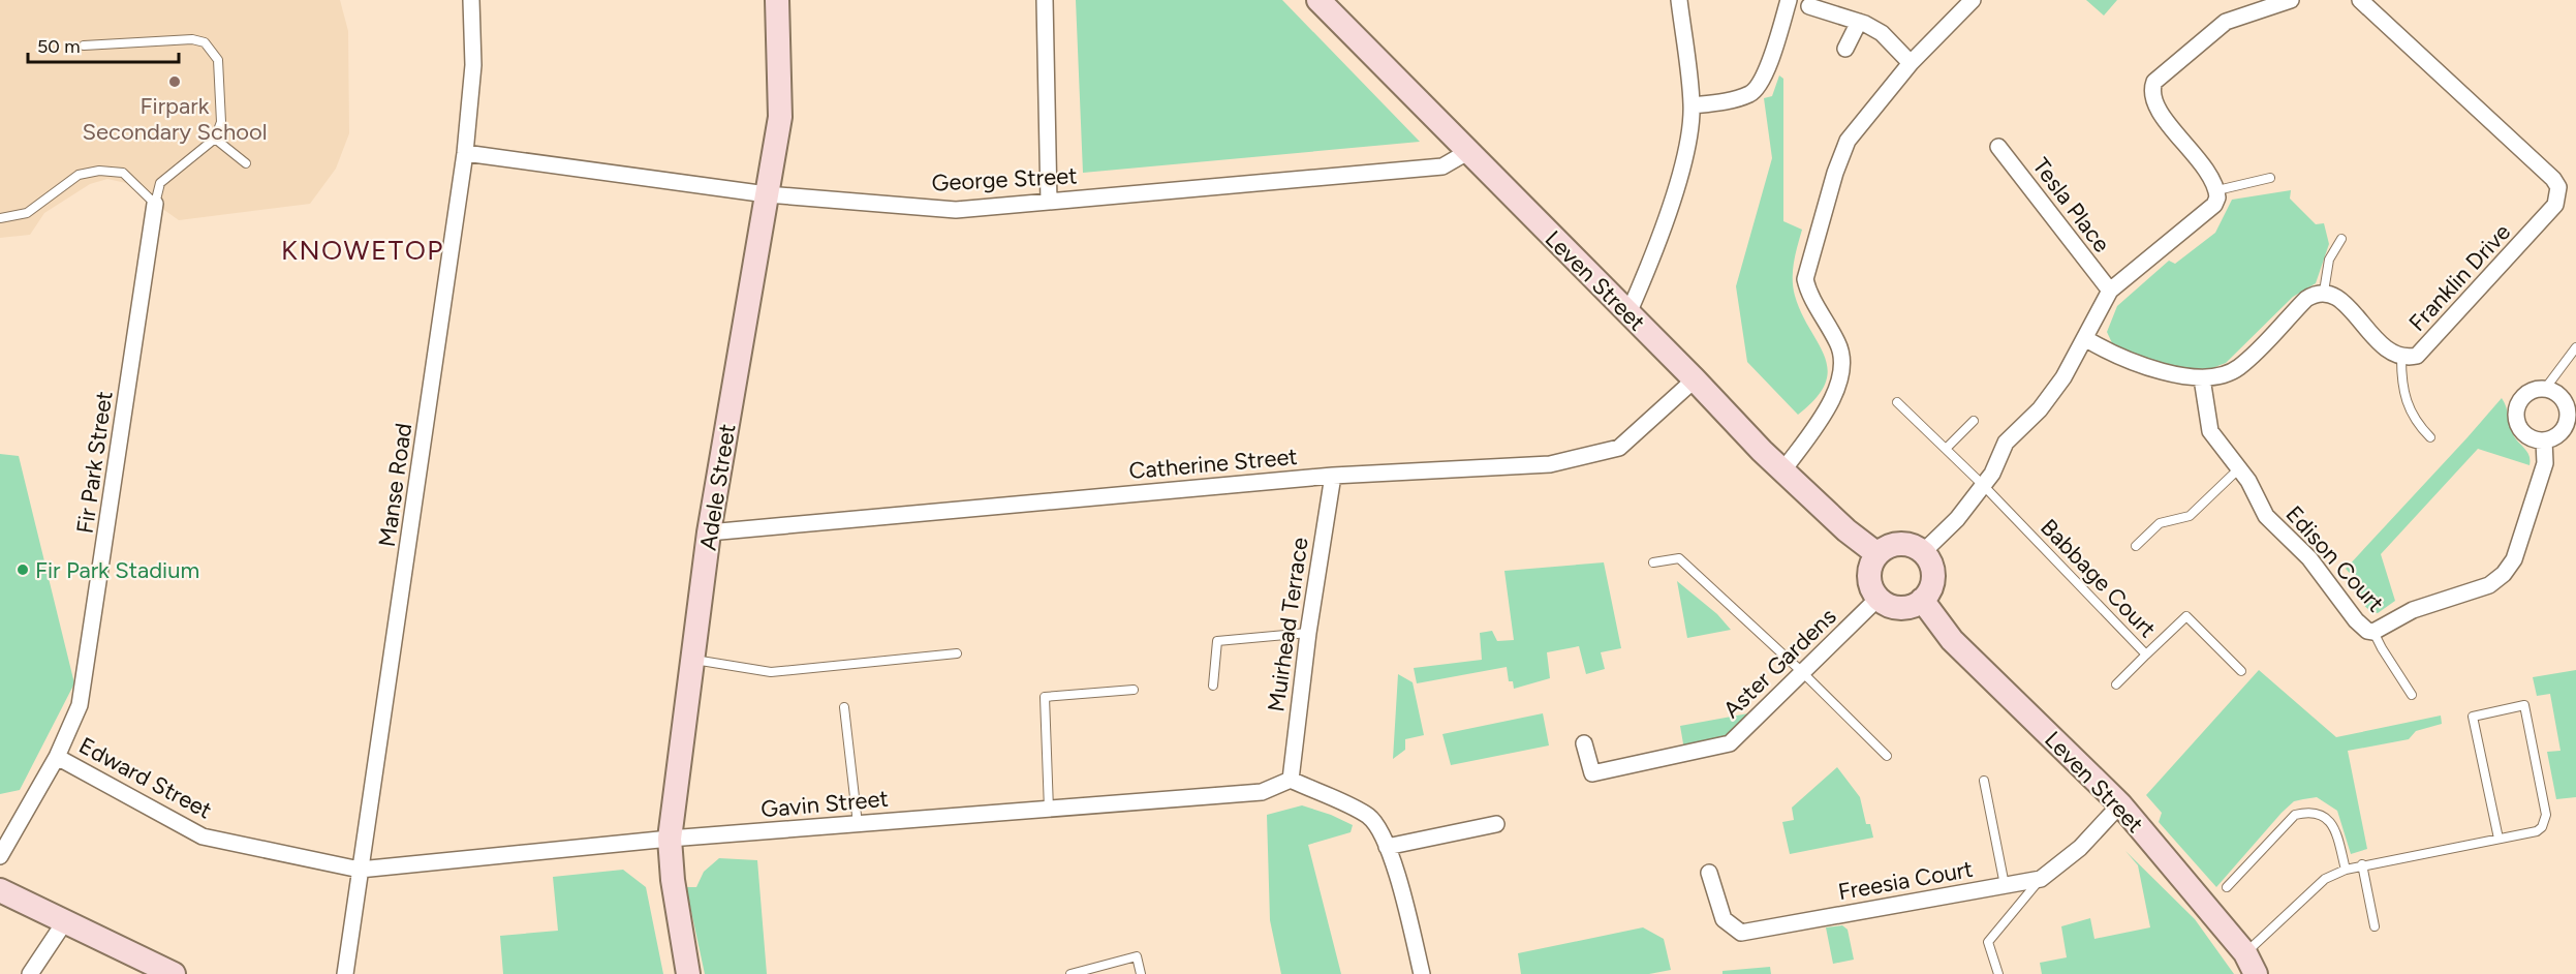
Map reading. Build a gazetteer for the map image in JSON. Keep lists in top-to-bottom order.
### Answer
{
  "streets": {
    "street": [
      "George Street",
      "Tesla Place",
      "Franklin Drive",
      "Leven Street",
      "Fir Park Street",
      "Catherine Street",
      "Manse Road",
      "Adele Street",
      "Edison Court",
      "Muirhead Terrace",
      "Aster Gardens",
      "Edward Street",
      "Gavin Street",
      "Freesia Court"
    ],
    "lane": ["Babbage Court"]
  },
  "crossings": [
    ["George Street", "Leven Street"],
    ["George Street", "Manse Road"],
    ["George Street", "Adele Street"],
    ["Leven Street", "Catherine Street"],
    ["Leven Street", "Aster Gardens"],
    ["Leven Street", "Freesia Court"],
    ["Fir Park Street", "Edward Street"],
    ["Catherine Street", "Adele Street"],
    ["Catherine Street", "Muirhead Terrace"],
    ["Manse Road", "Edward Street"],
    ["Manse Road", "Gavin Street"],
    ["Adele Street", "Gavin Street"],
    ["Muirhead Terrace", "Gavin Street"],
    ["Edward Street", "Gavin Street"]
  ],
  "districts": ["KNOWETOP"],
  "places": ["Firpark Secondary School", "Fir Park Stadium"],
  "scale_bar": "50 m"
}
